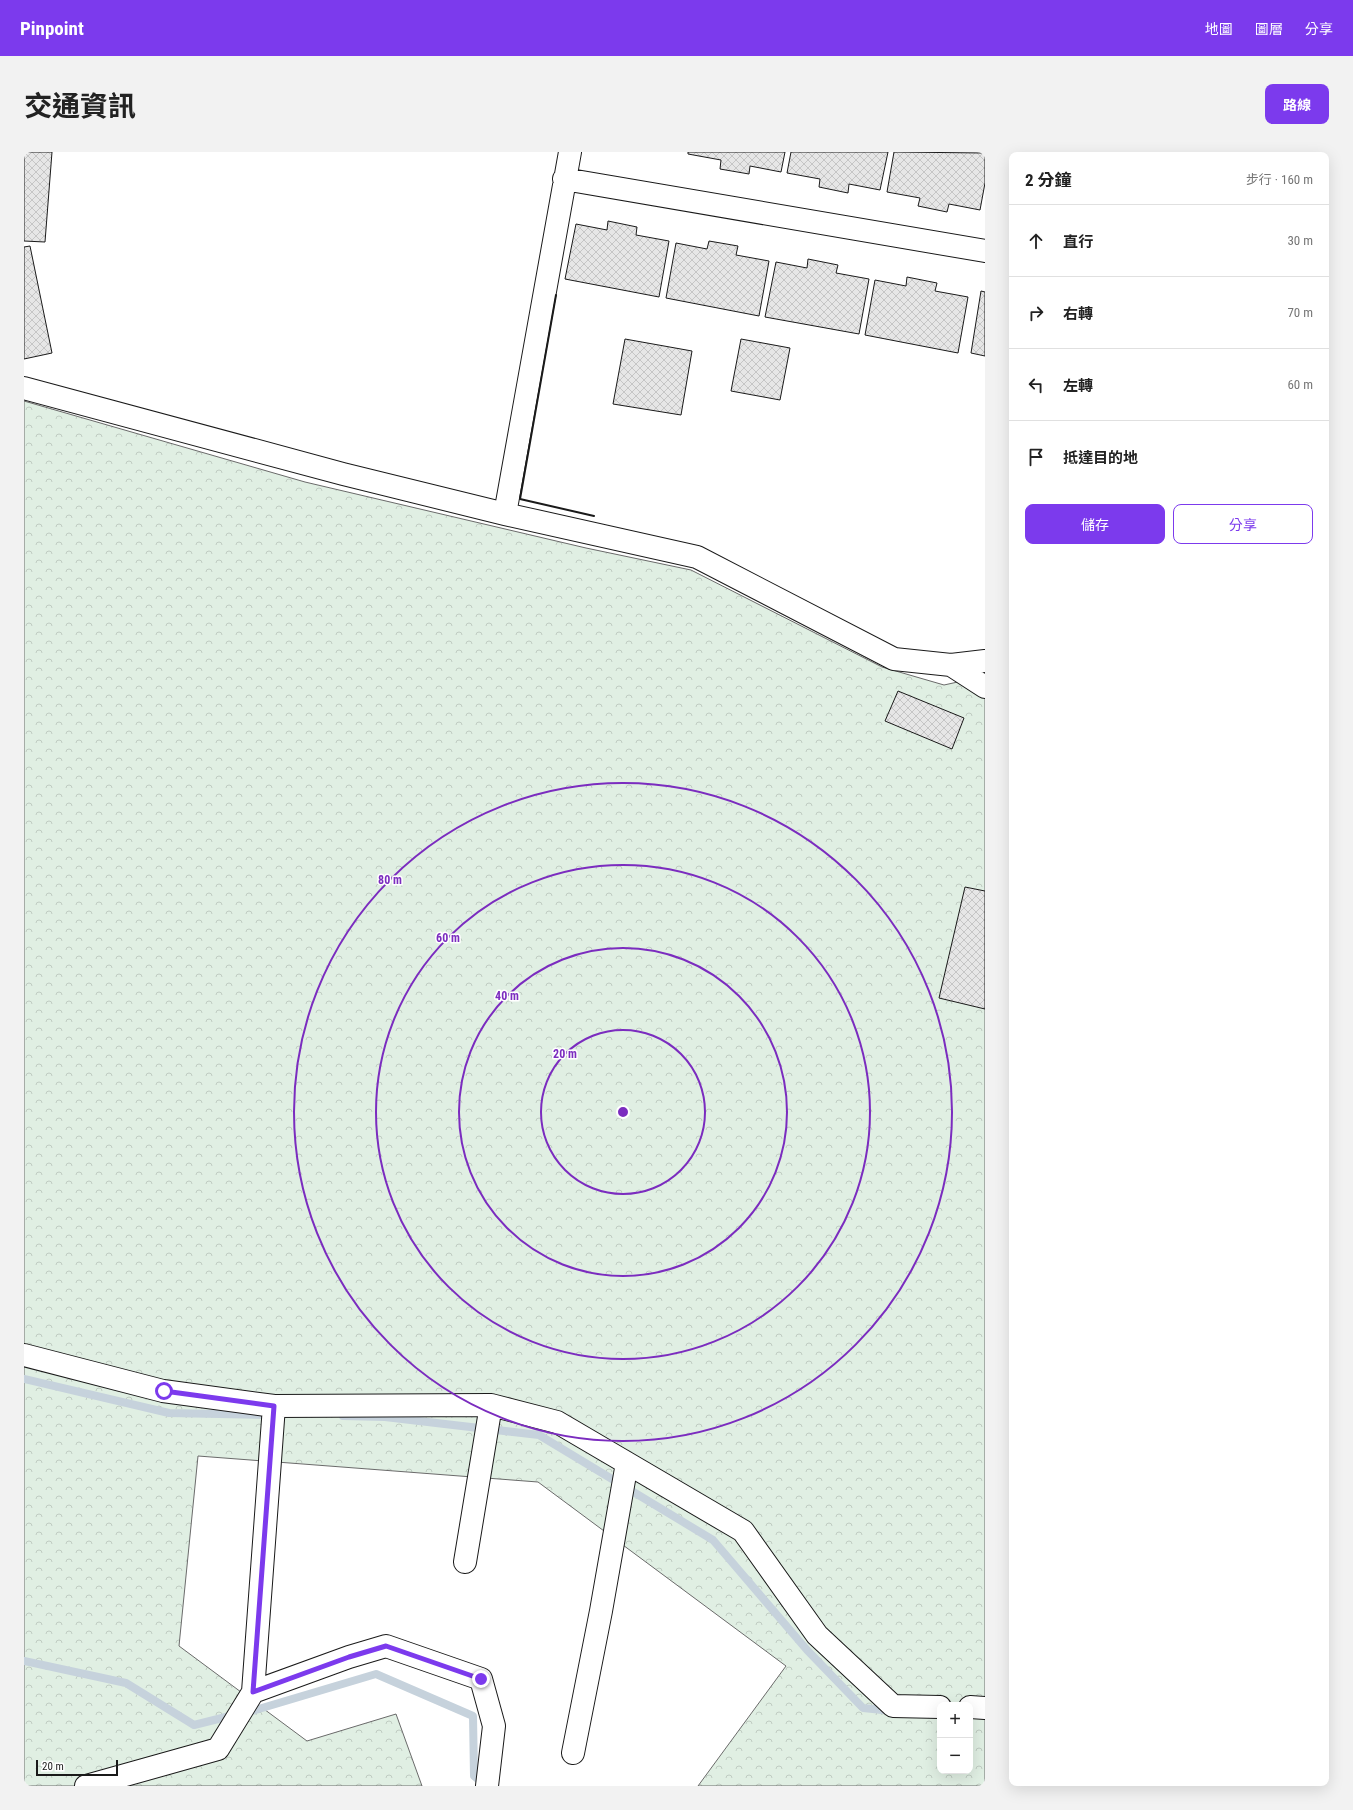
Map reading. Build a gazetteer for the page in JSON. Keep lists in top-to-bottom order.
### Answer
{
  "scale_bar": "20 m",
  "page": {
    "header": "Pinpoint",
    "nav": ["地圖", "圖層", "分享"],
    "title": "交通資訊",
    "buttons": [
      "路線",
      ["儲存", "分享"]
    ],
    "heading": ["2 分鐘", "步行 · 160 m"],
    "list": [
      ["直行", "30 m"],
      ["右轉", "70 m"],
      ["左轉", "60 m"],
      "抵達目的地"
    ],
    "map_buttons": ["+", "−"],
    "scale": "20 m"
  },
  "rings": [
    "80 m",
    "60 m",
    "40 m",
    "20 m"
  ]
}
